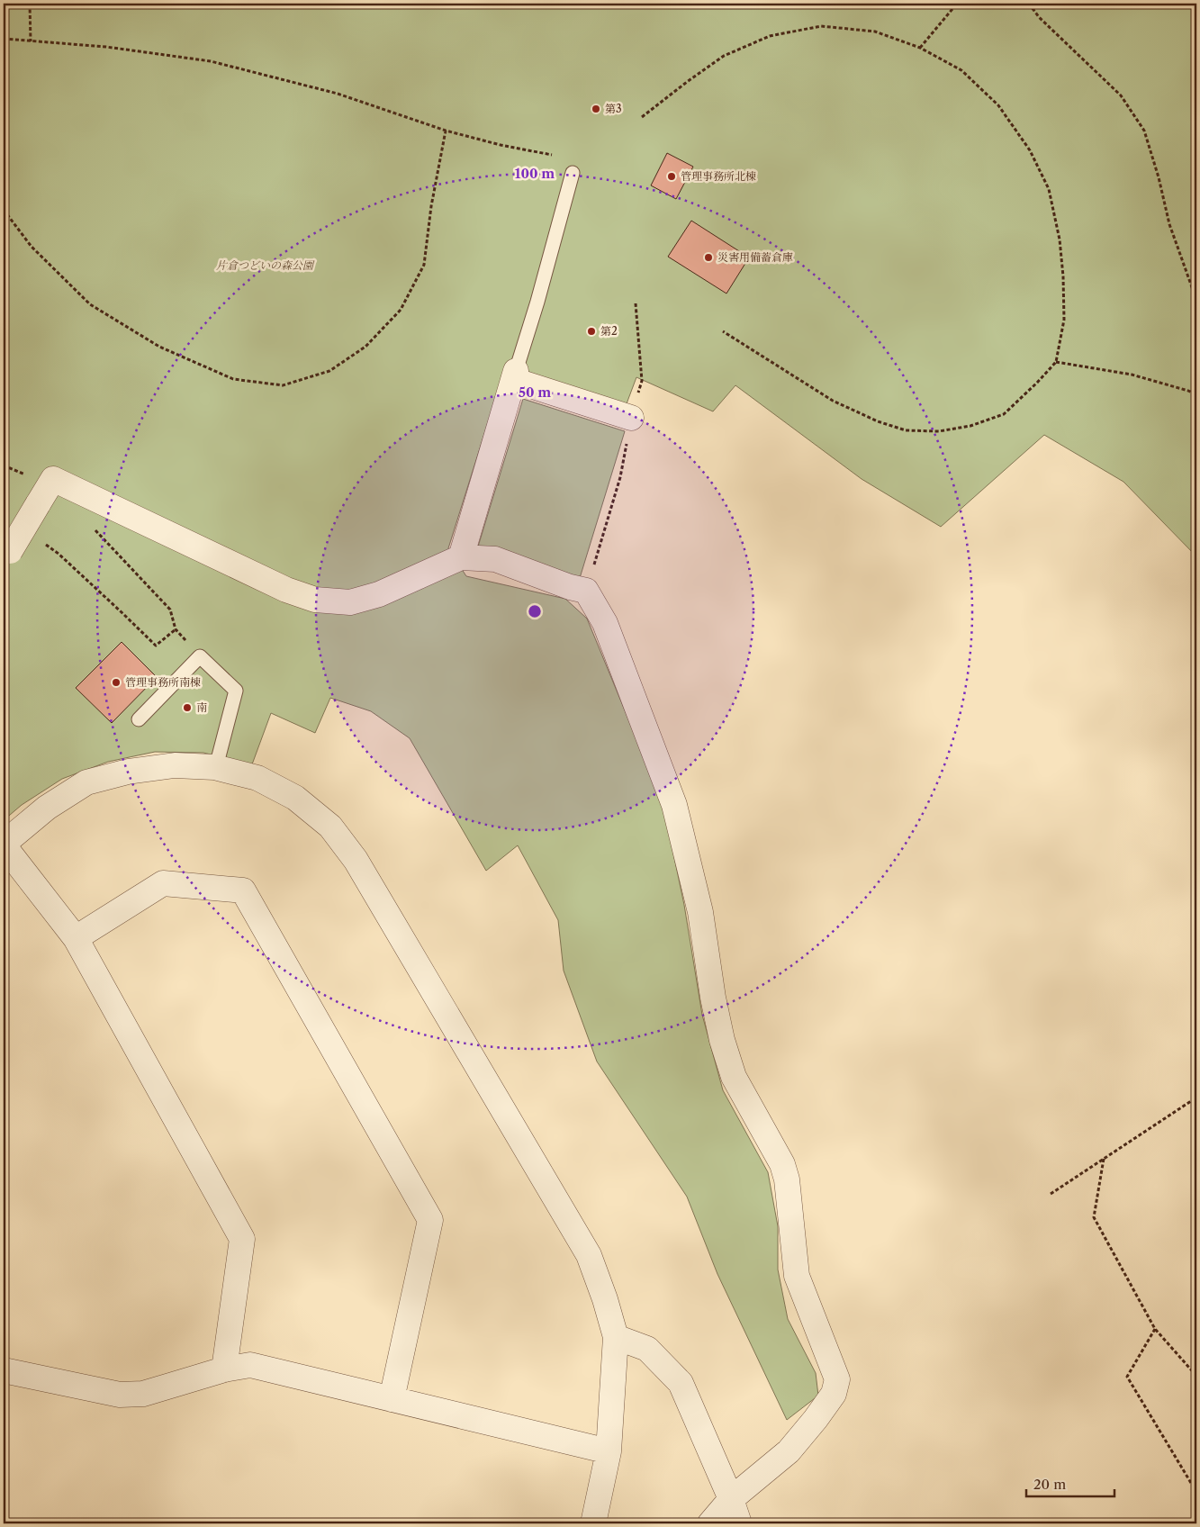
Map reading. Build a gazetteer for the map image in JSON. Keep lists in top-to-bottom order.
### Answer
{
  "parks": ["片倉つどいの森公園"],
  "places": [
    "第3",
    "管理事務所北棟",
    "災害用備蓄倉庫",
    "第2",
    "管理事務所南棟",
    "南"
  ],
  "scale_bar": "20 m",
  "rings": ["100 m", "50 m"]
}
